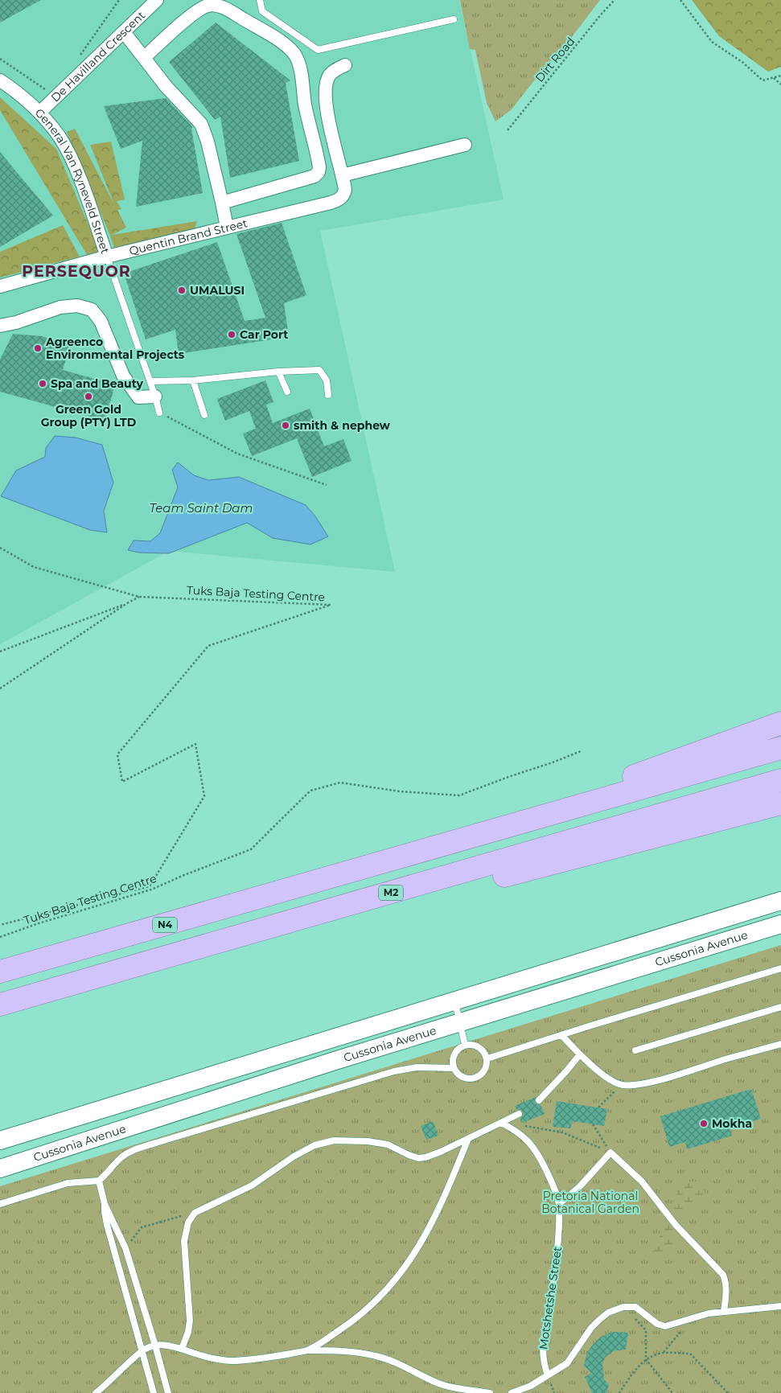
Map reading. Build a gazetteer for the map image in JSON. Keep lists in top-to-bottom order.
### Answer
{
  "streets": {
    "highway": ["M2", "N4"],
    "main road": ["Cussonia Avenue"],
    "street": ["De Havilland Crescent", "General Van Ryneveld Street", "Quentin Brand Street"],
    "lane": ["Motshetshe Street"],
    "path": ["Dirt Road", "Tuks Baja Testing Centre"]
  },
  "crossings": [
    ["De Havilland Crescent", "General Van Ryneveld Street"],
    ["General Van Ryneveld Street", "Quentin Brand Street"]
  ],
  "districts": ["PERSEQUOR"],
  "water": ["Team Saint Dam"],
  "parks": ["Pretoria National Botanical Garden"],
  "places": [
    "UMALUSI",
    "Car Port",
    "Agreenco Environmental Projects",
    "Spa and Beauty",
    "Green Gold Group (PTY) LTD",
    "smith & nephew",
    "Mokha"
  ]
}
